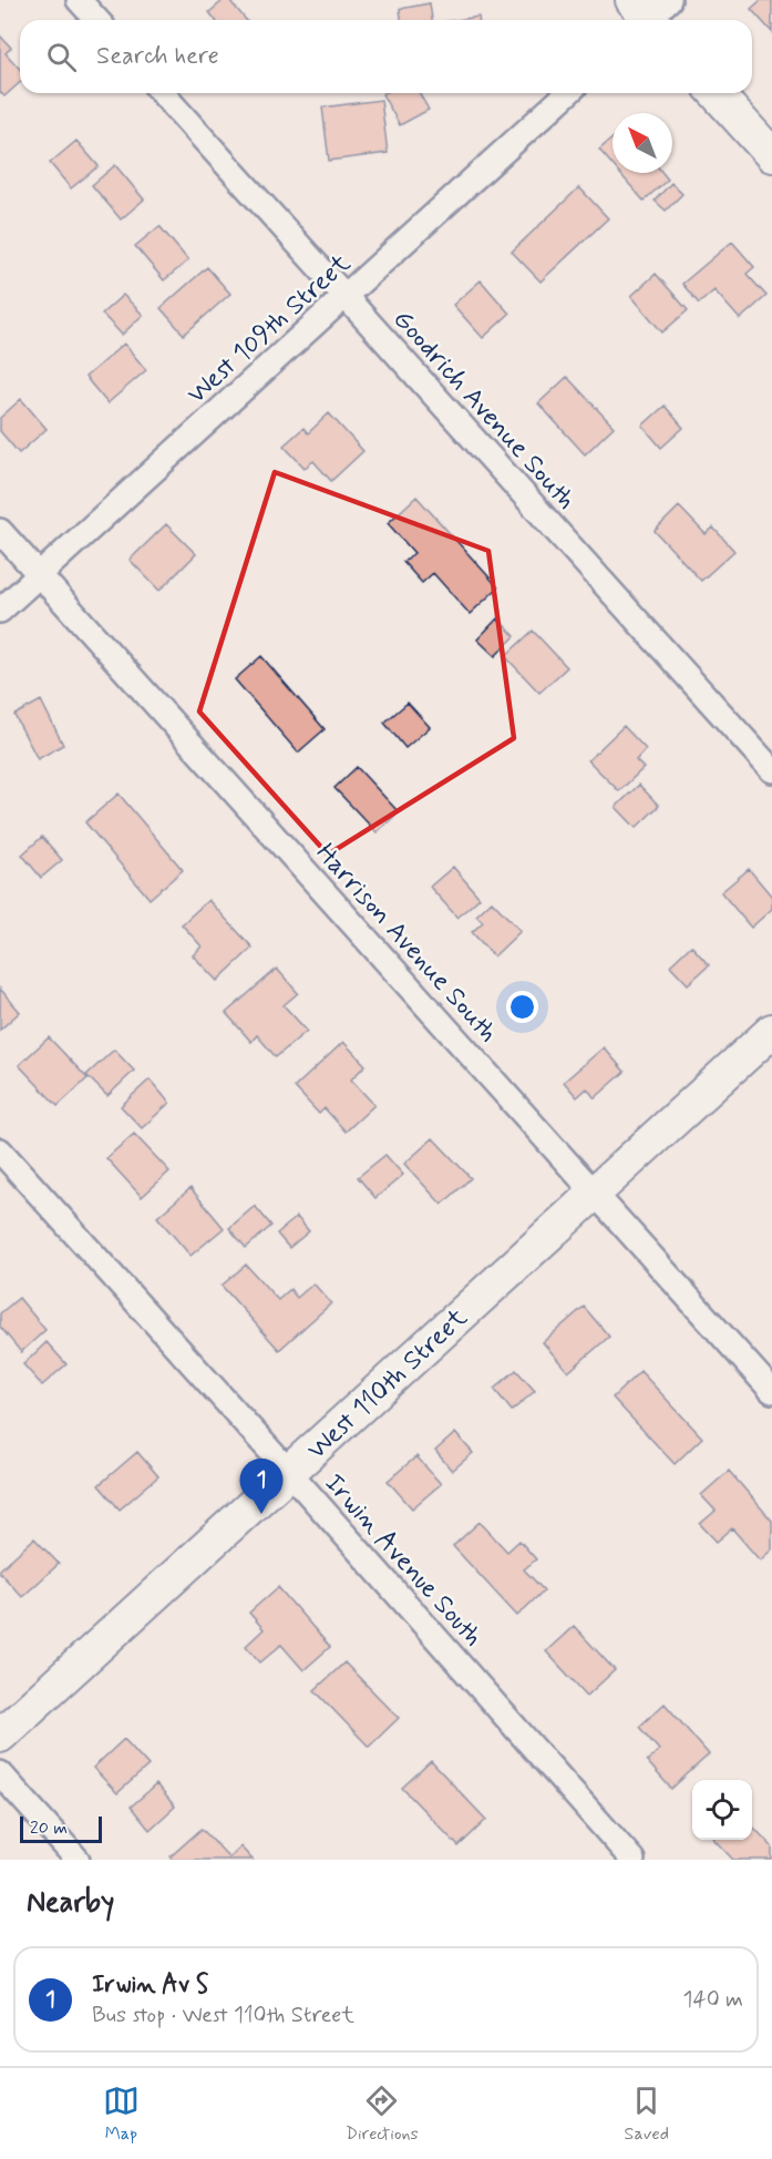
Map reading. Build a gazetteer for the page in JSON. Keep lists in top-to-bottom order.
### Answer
{
  "streets": {
    "street": [
      "West 109th Street",
      "Goodrich Avenue South",
      "Harrison Avenue South",
      "West 110th Street",
      "Irwin Avenue South"
    ]
  },
  "crossings": [
    ["West 109th Street", "Goodrich Avenue South"],
    ["West 109th Street", "Harrison Avenue South"],
    ["Harrison Avenue South", "West 110th Street"],
    ["West 110th Street", "Irwin Avenue South"]
  ],
  "scale_bar": "20 m",
  "north": "top left",
  "page": {
    "search": "Search here",
    "pins": "1",
    "scale": "20 m",
    "heading": "Nearby",
    "list": [
      {
        "mark": "1",
        "name": "Irwin Av S",
        "note": "Bus stop · West 110th Street",
        "value": "140 m"
      }
    ],
    "nav": ["Map", "Directions", "Saved"]
  }
}
